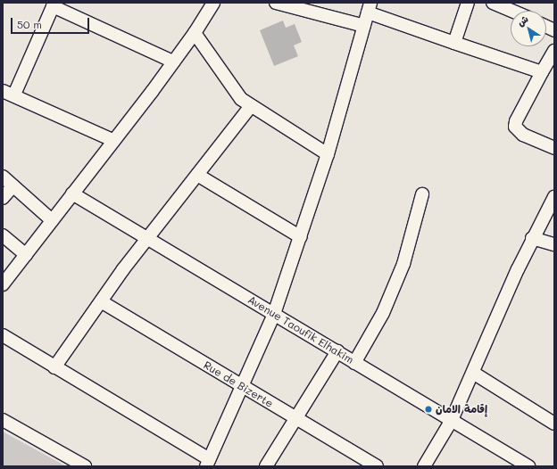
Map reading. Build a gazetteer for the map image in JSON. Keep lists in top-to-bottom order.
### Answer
{
  "streets": {
    "street": ["Avenue Taoufik Elhakim", "Rue de Bizerte"]
  },
  "places": ["إقامة الامان"],
  "scale_bar": "50 m",
  "north": "top left"
}
